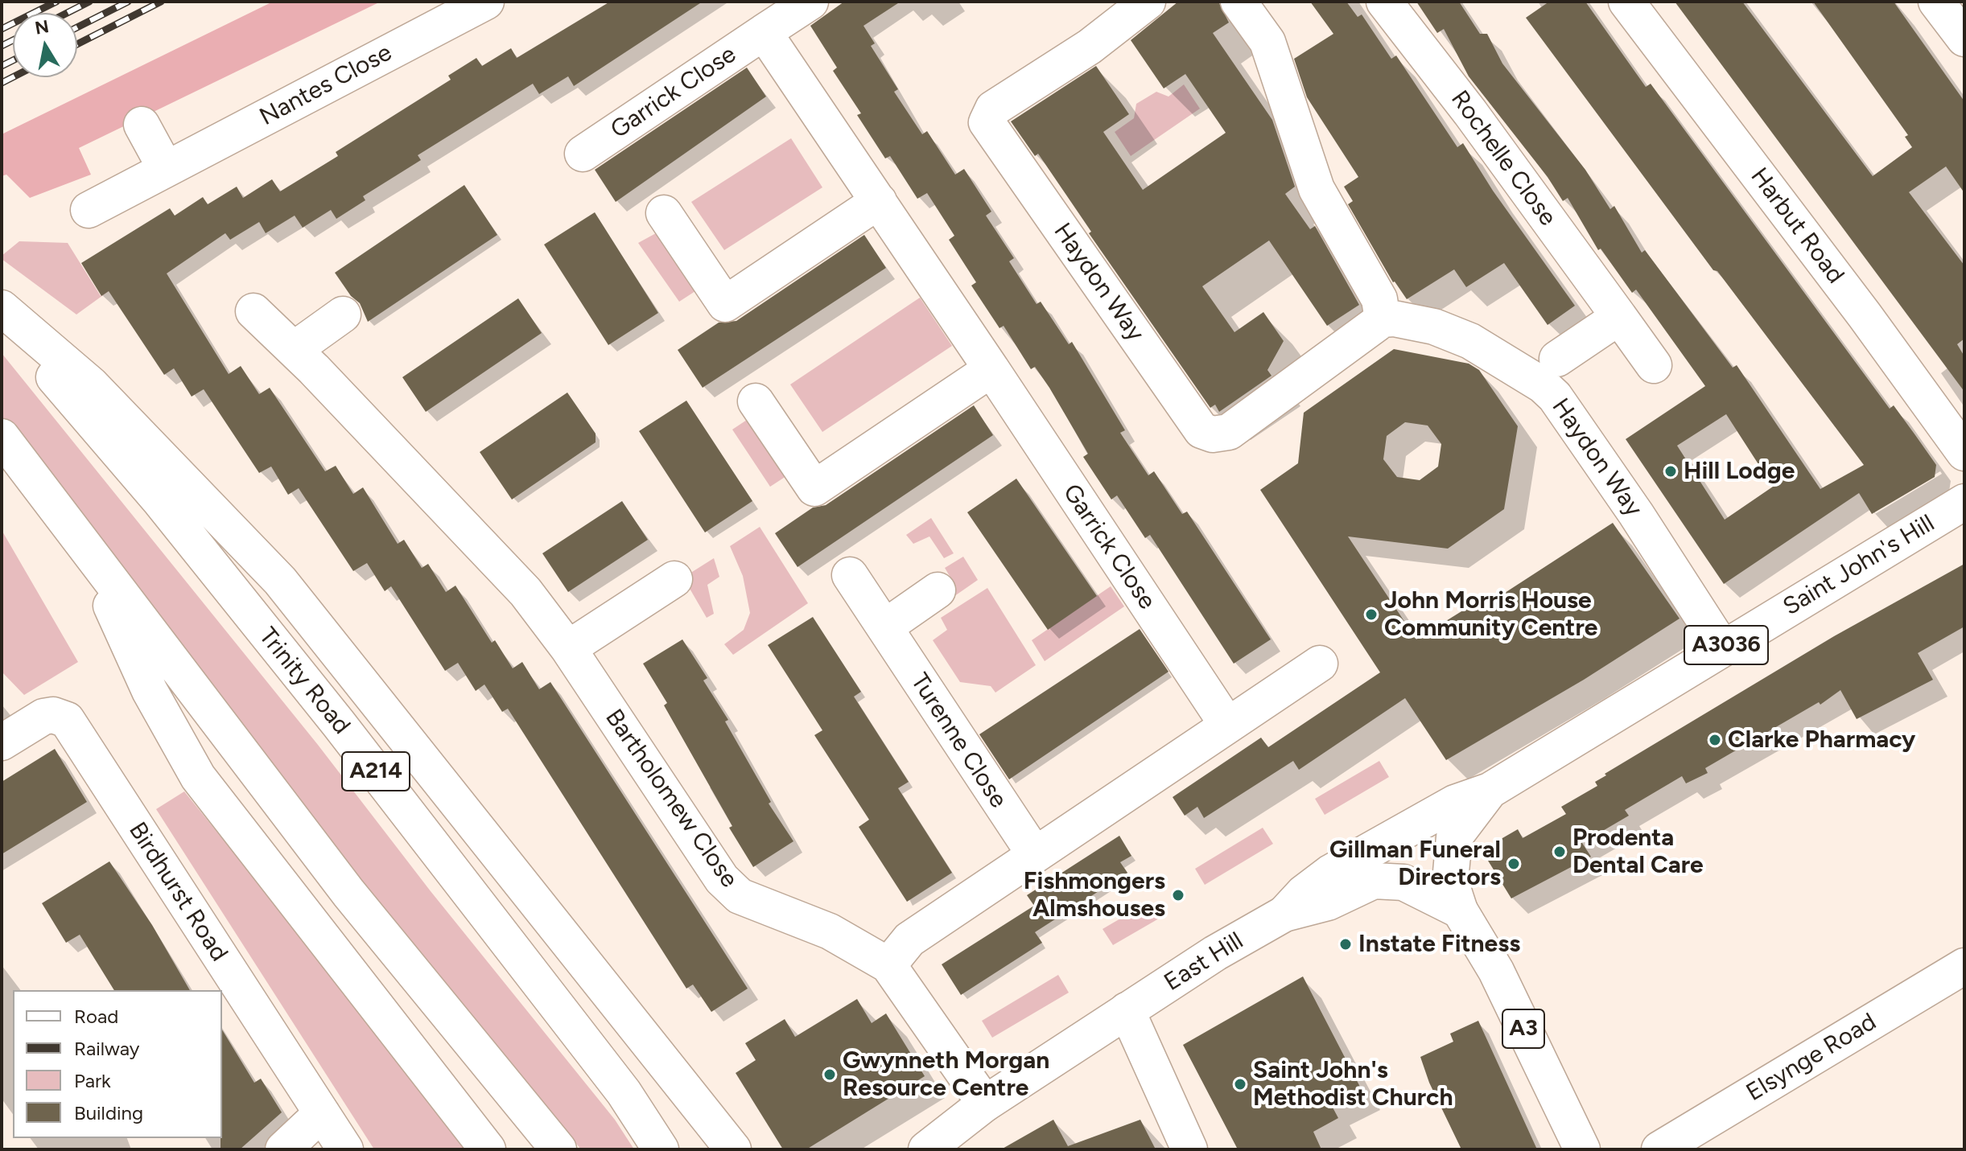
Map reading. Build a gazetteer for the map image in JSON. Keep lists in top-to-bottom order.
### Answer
{
  "streets": {
    "main road": [
      "Nantes Close",
      "Garrick Close",
      "Rochelle Close",
      "Harbut Road",
      "Haydon Way",
      "Saint John's Hill",
      "A3036",
      "Trinity Road",
      "Turenne Close",
      "A214",
      "Bartholomew Close",
      "Birdhurst Road",
      "East Hill",
      "A3",
      "Elsynge Road"
    ]
  },
  "crossings": [
    ["Haydon Way", "Saint John's Hill"],
    ["Saint John's Hill", "A3036"],
    ["Saint John's Hill", "East Hill"],
    ["A3036", "East Hill"],
    ["A3036", "A3"],
    ["Bartholomew Close", "East Hill"]
  ],
  "places": [
    "Hill Lodge",
    "John Morris House Community Centre",
    "Clarke Pharmacy",
    "Prodenta Dental Care",
    "Gillman Funeral Directors",
    "Fishmongers Almshouses",
    "Instate Fitness",
    "Gwynneth Morgan Resource Centre",
    "Saint John's Methodist Church"
  ],
  "legend": [
    "Road",
    "Railway",
    "Park",
    "Building"
  ],
  "north": "top"
}
